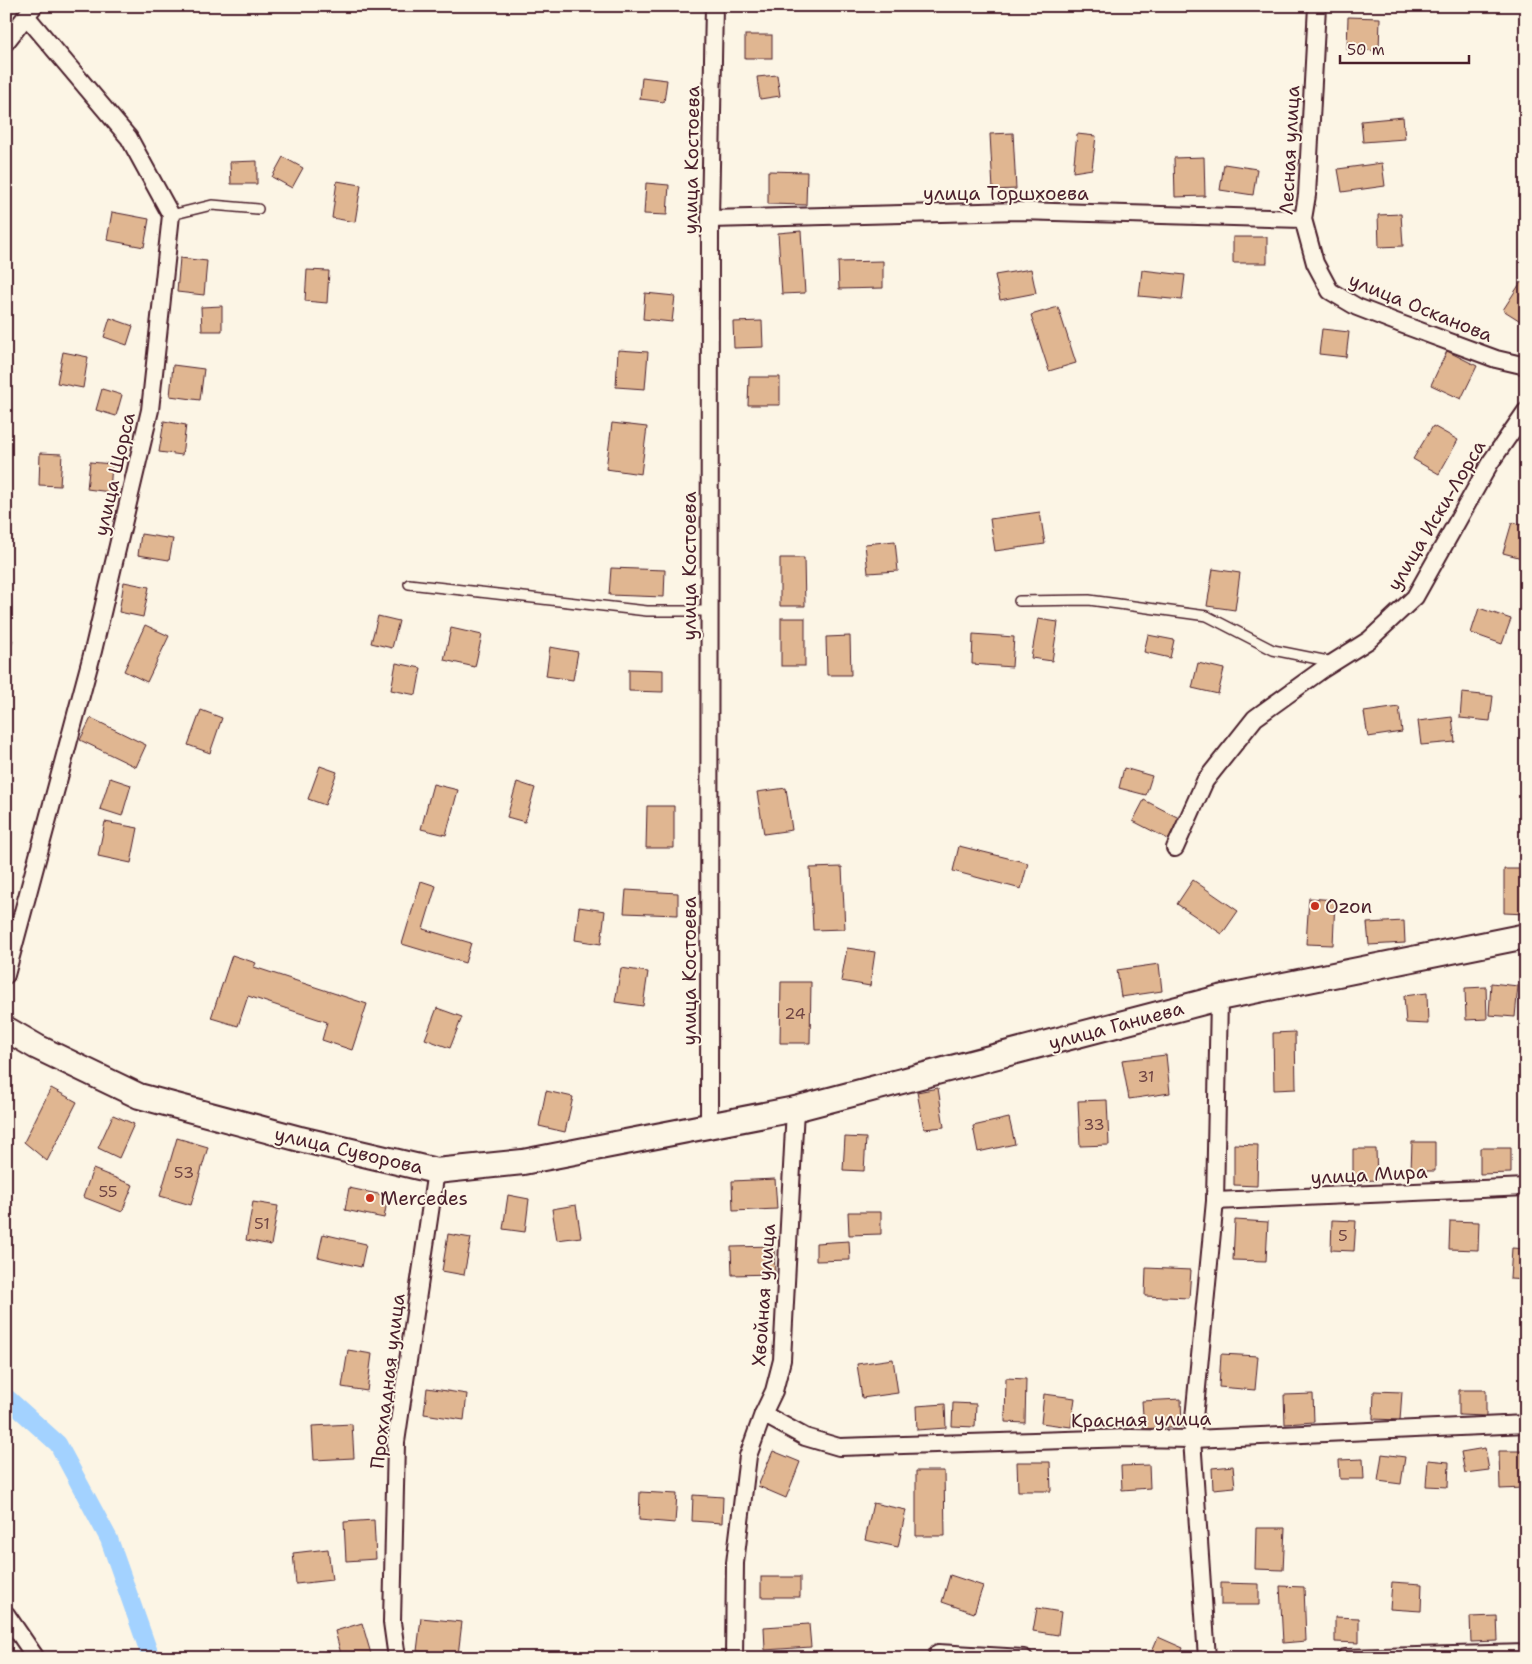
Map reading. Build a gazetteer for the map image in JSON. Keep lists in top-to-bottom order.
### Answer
{
  "streets": {
    "main road": ["улица Ганиева", "улица Суворова"],
    "street": [
      "Лесная улица",
      "улица Костоева",
      "улица Торшхоева",
      "улица Осканова",
      "улица Щорса",
      "улица Иски-Лорса",
      "улица Мира",
      "Хвойная улица",
      "Прохладная улица",
      "Красная улица"
    ]
  },
  "crossings": [
    ["Лесная улица", "улица Торшхоева"],
    ["Лесная улица", "улица Осканова"],
    ["улица Костоева", "улица Торшхоева"],
    ["улица Костоева", "улица Ганиева"],
    ["улица Костоева", "улица Суворова"],
    ["улица Ганиева", "улица Суворова"],
    ["улица Ганиева", "Хвойная улица"],
    ["улица Суворова", "Прохладная улица"],
    ["Хвойная улица", "Красная улица"]
  ],
  "places": ["Ozon", "Mercedes"],
  "house_numbers": [
    "24",
    "31",
    "33",
    "53",
    "55",
    "51",
    "5"
  ],
  "scale_bar": "50 m"
}
